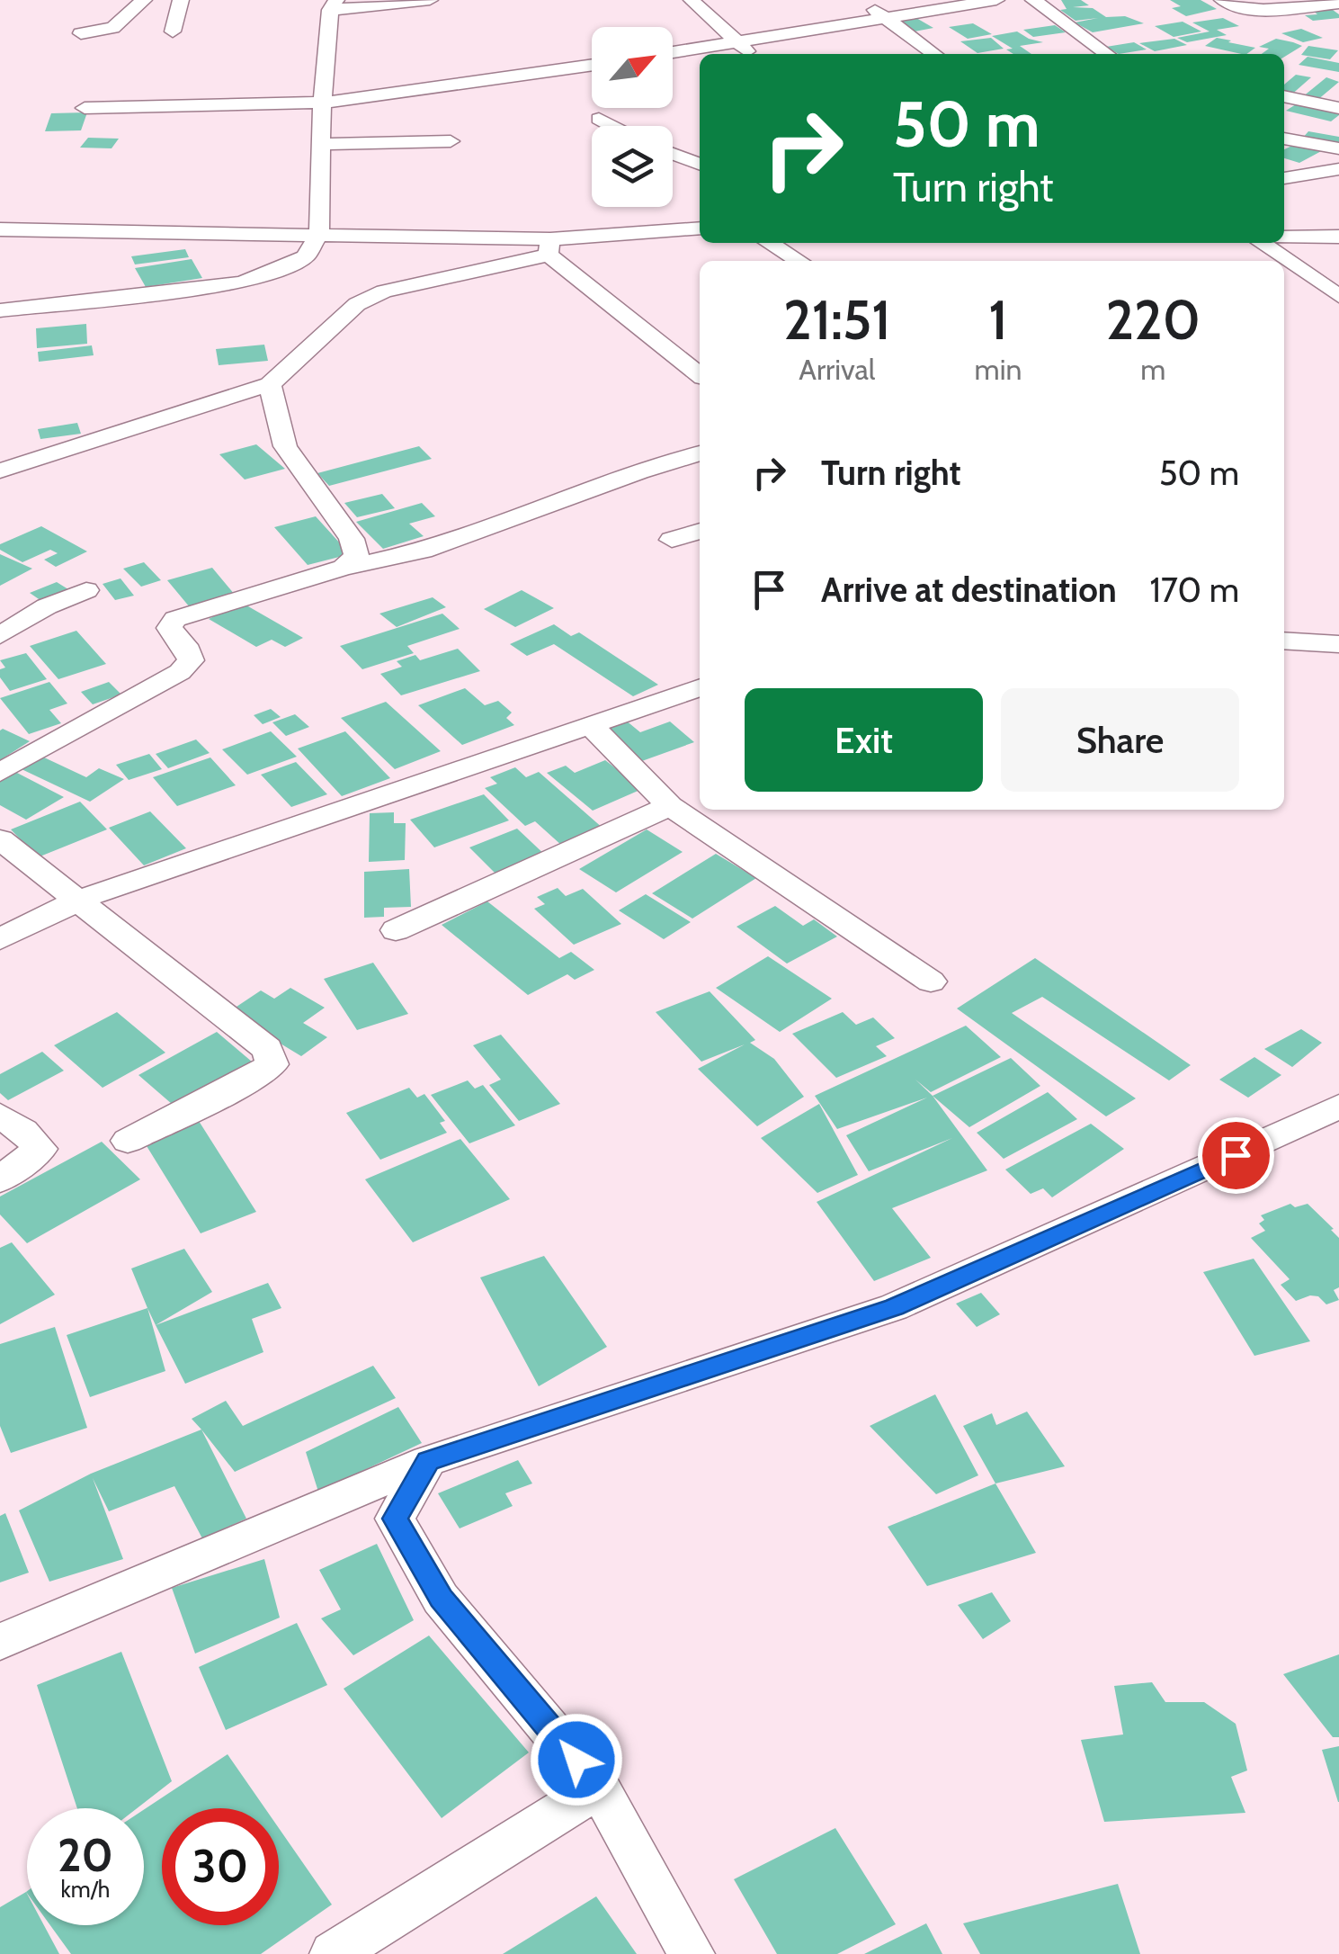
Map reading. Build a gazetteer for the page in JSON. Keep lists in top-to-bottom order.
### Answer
{
  "north": "top right",
  "page": {
    "turn": ["50 m", "Turn right"],
    "eta": [
      "21:51",
      "Arrival",
      "1",
      "min",
      "220",
      "m"
    ],
    "list": [
      {
        "name": "Turn right",
        "value": "50 m"
      },
      {
        "name": "Arrive at destination",
        "value": "170 m"
      }
    ],
    "buttons": ["Exit", "Share"],
    "speed": "20 km/h",
    "limit": "30"
  }
}
